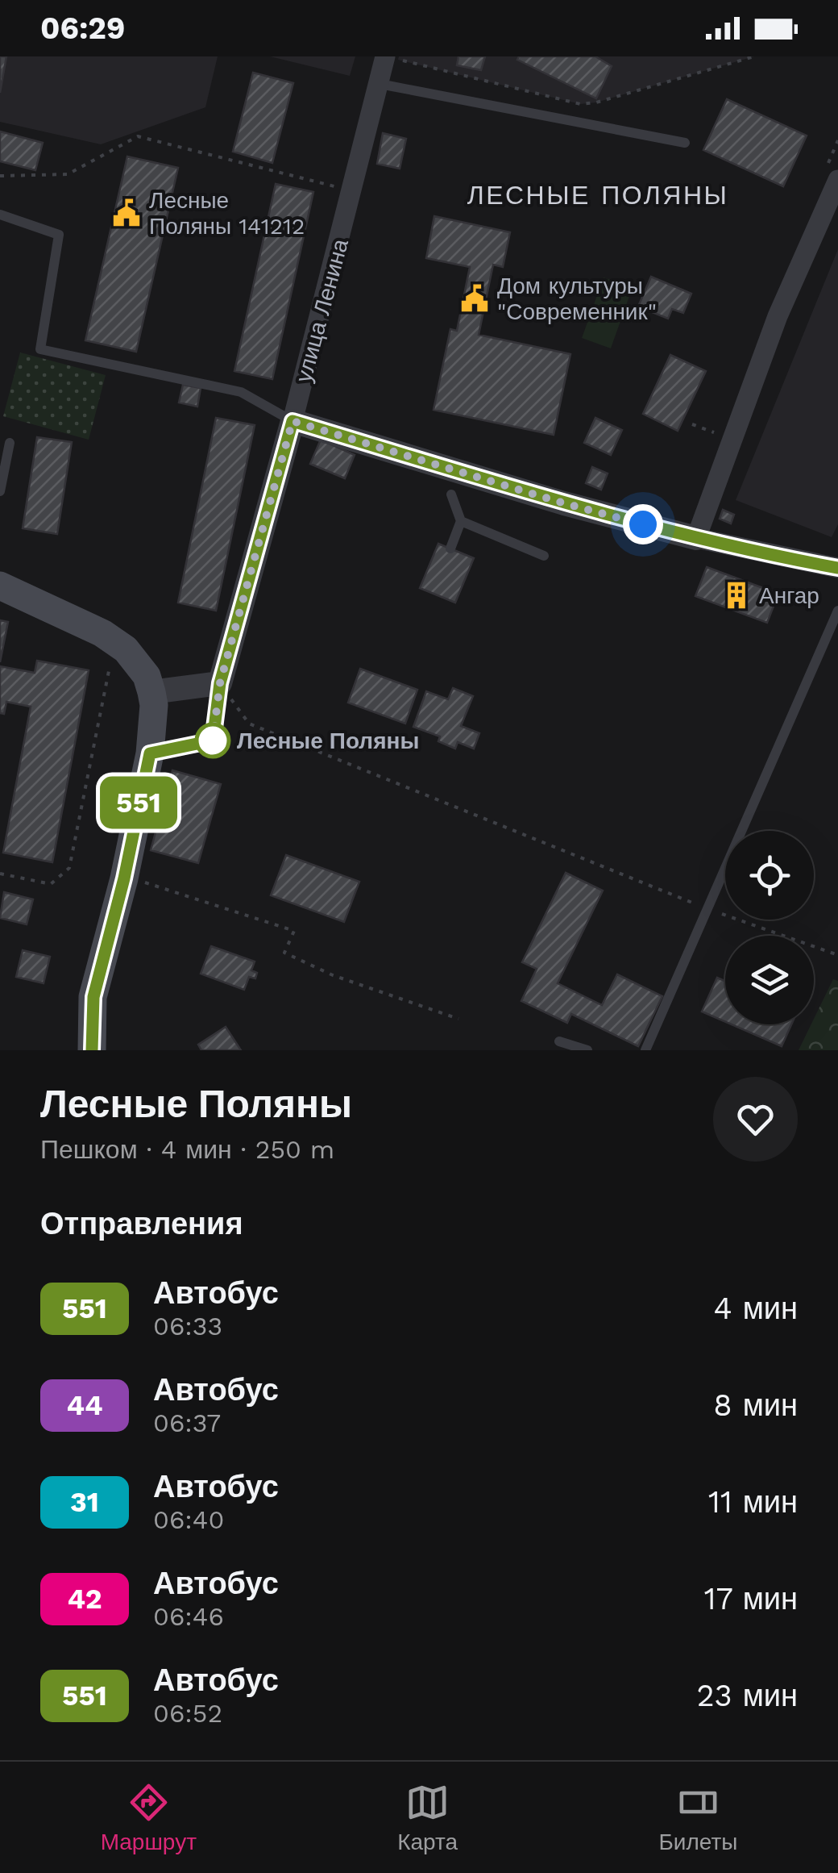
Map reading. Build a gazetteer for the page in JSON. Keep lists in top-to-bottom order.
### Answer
{
  "streets": {
    "street": ["улица Ленина"]
  },
  "districts": ["ЛЕСНЫЕ ПОЛЯНЫ"],
  "places": {
    "public building": ["Лесные Поляны 141212", "Дом культуры \"Современник\""],
    "building": ["Ангар"],
    "other": ["Лесные Поляны"]
  },
  "lines": ["bus line 551"],
  "page": {
    "status": "06:29",
    "on_map": "551",
    "heading": [
      ["Лесные Поляны", "Пешком · 4 мин · 250 m"],
      "Отправления"
    ],
    "list": [
      {
        "mark": "551",
        "name": "Автобус",
        "note": "06:33",
        "value": "4 мин"
      },
      {
        "mark": "44",
        "name": "Автобус",
        "note": "06:37",
        "value": "8 мин"
      },
      {
        "mark": "31",
        "name": "Автобус",
        "note": "06:40",
        "value": "11 мин"
      },
      {
        "mark": "42",
        "name": "Автобус",
        "note": "06:46",
        "value": "17 мин"
      },
      {
        "mark": "551",
        "name": "Автобус",
        "note": "06:52",
        "value": "23 мин"
      }
    ],
    "tabs": ["Маршрут", "Карта", "Билеты"]
  }
}
